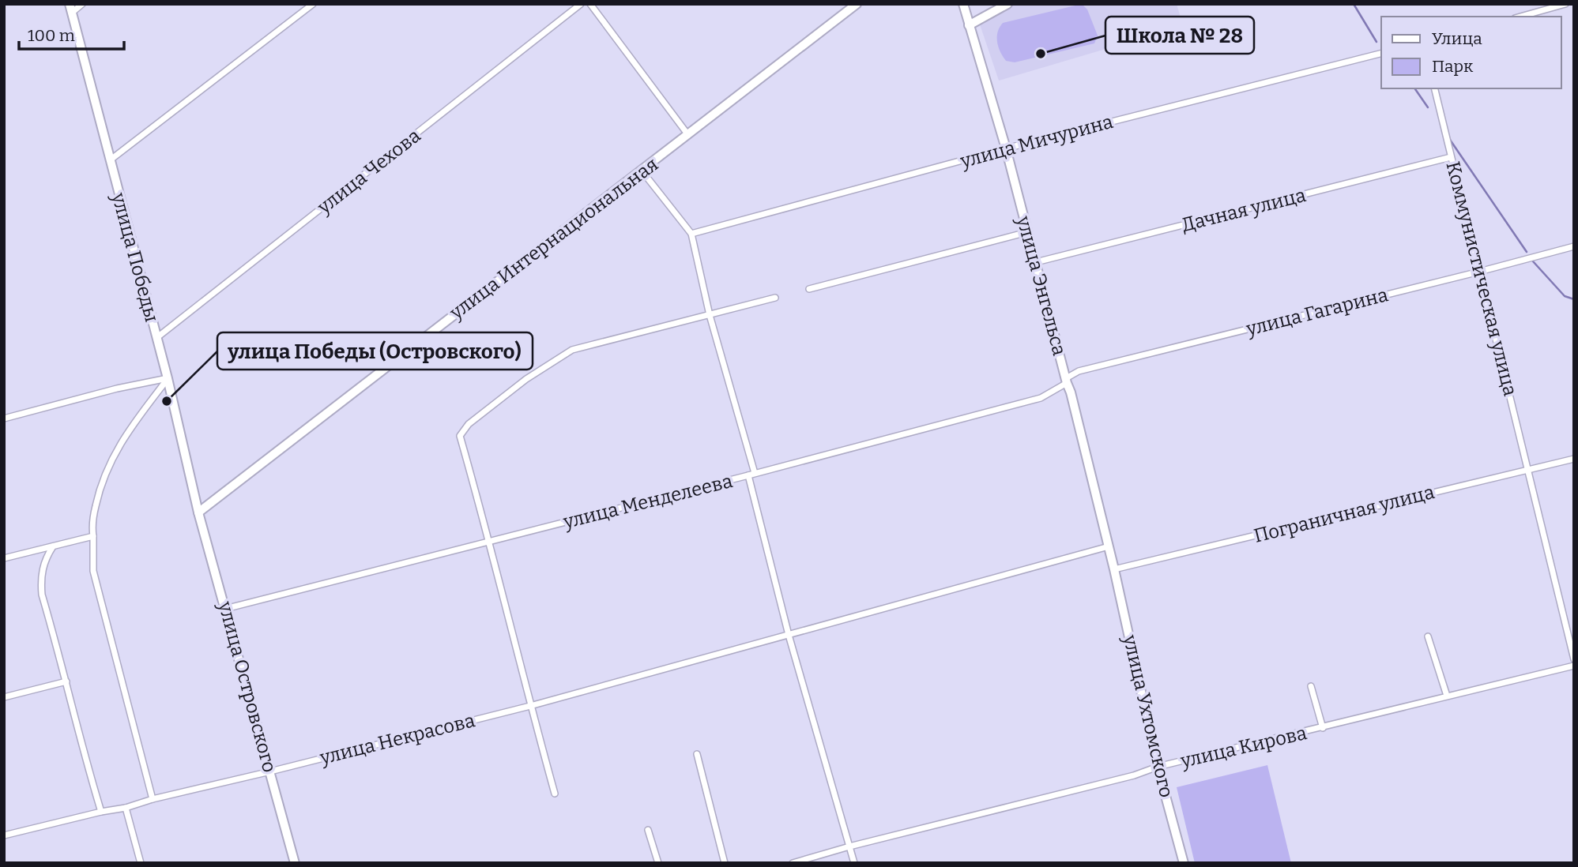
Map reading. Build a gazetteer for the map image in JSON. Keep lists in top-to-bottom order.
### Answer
{
  "streets": {
    "main road": [
      "улица Интернациональная",
      "улица Победы",
      "улица Энгельса",
      "улица Островского",
      "улица Ухтомского"
    ],
    "street": [
      "улица Мичурина",
      "улица Чехова",
      "Дачная улица",
      "Коммунистическая улица",
      "улица Гагарина",
      "улица Менделеева",
      "Пограничная улица",
      "улица Некрасова",
      "улица Кирова"
    ]
  },
  "crossings": [
    ["улица Мичурина", "улица Энгельса"],
    ["улица Чехова", "улица Победы"],
    ["Дачная улица", "Коммунистическая улица"],
    ["Дачная улица", "улица Энгельса"],
    ["улица Интернациональная", "улица Победы"],
    ["улица Интернациональная", "улица Островского"],
    ["улица Победы", "улица Островского"],
    ["Коммунистическая улица", "улица Гагарина"],
    ["Коммунистическая улица", "Пограничная улица"],
    ["улица Энгельса", "улица Гагарина"],
    ["улица Энгельса", "улица Менделеева"],
    ["улица Энгельса", "Пограничная улица"],
    ["улица Энгельса", "улица Ухтомского"],
    ["улица Энгельса", "улица Некрасова"],
    ["улица Гагарина", "улица Менделеева"],
    ["улица Менделеева", "улица Островского"],
    ["Пограничная улица", "улица Ухтомского"],
    ["улица Островского", "улица Некрасова"],
    ["улица Ухтомского", "улица Кирова"]
  ],
  "places": ["Школа № 28", "улица Победы (Островского)"],
  "legend": ["Улица", "Парк"],
  "scale_bar": "100 m"
}
